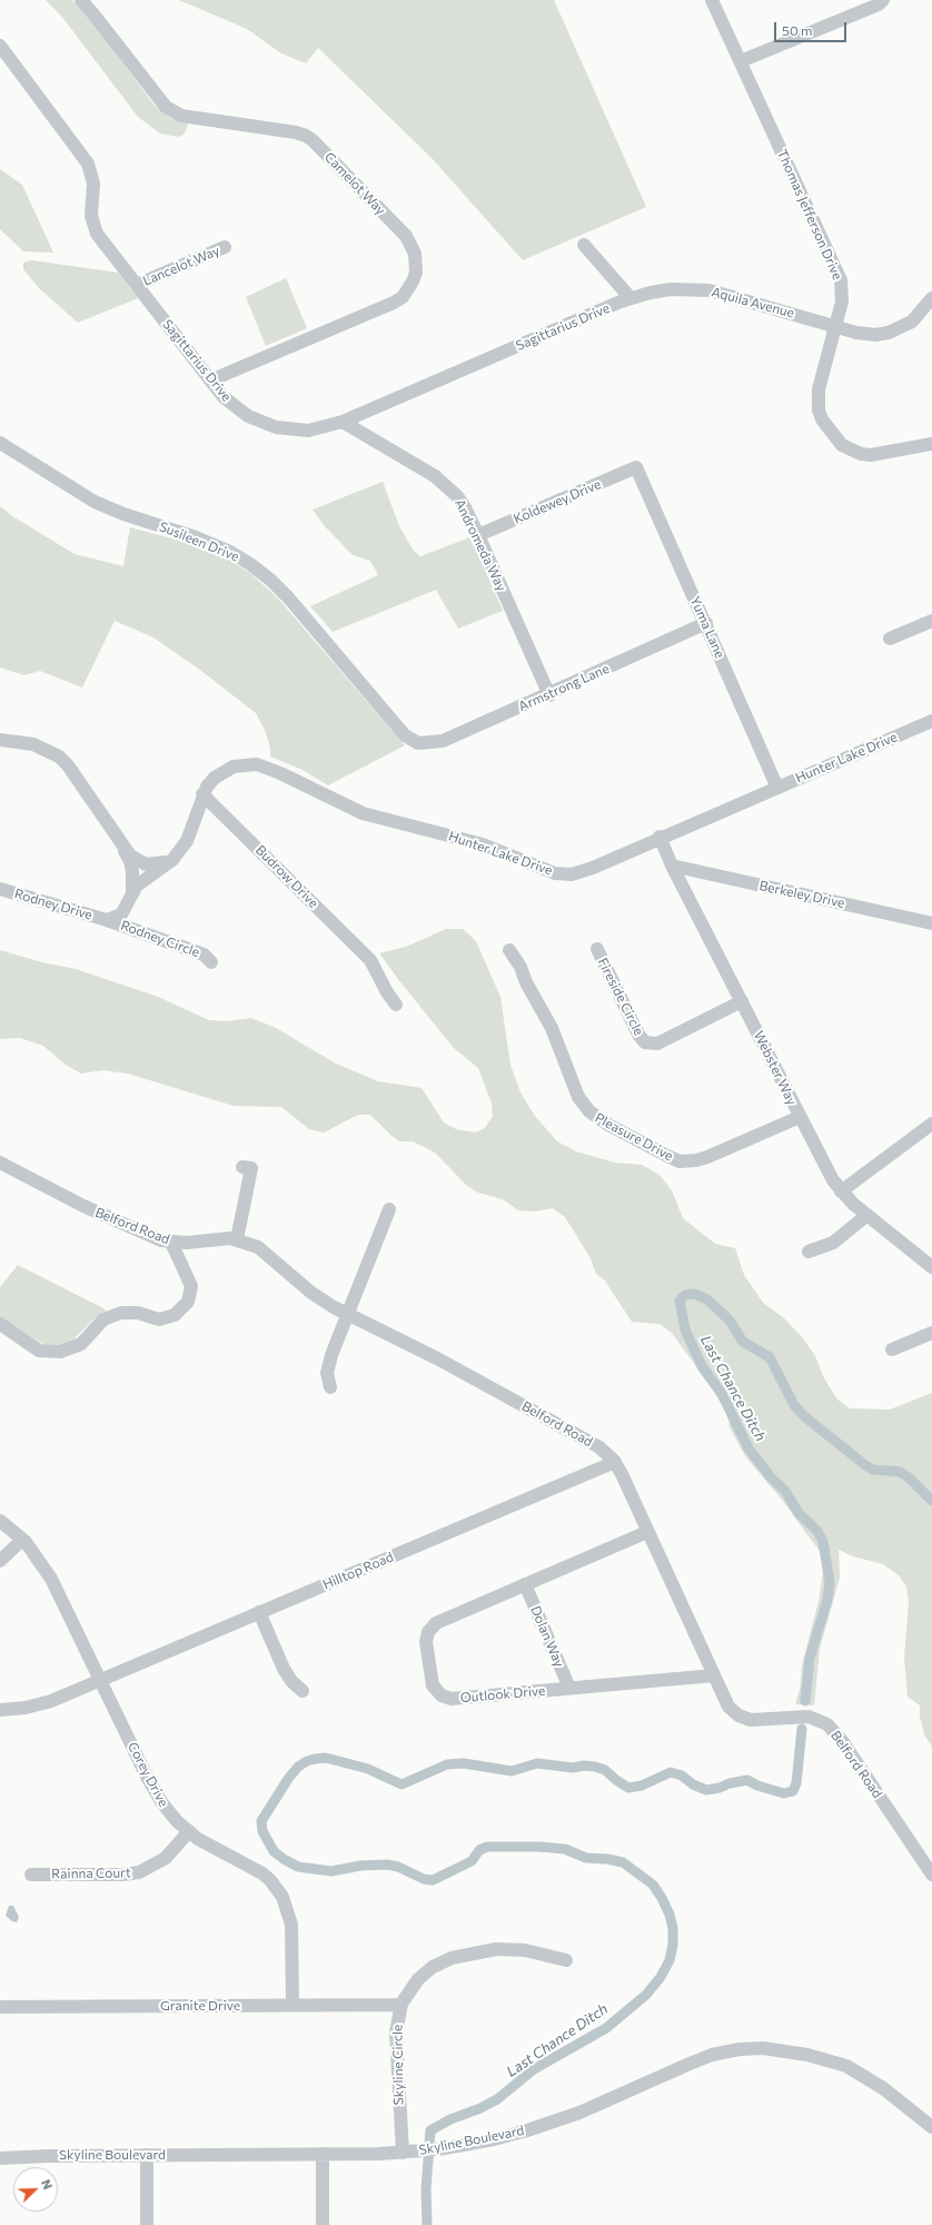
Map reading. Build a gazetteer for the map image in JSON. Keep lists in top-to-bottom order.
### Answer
{
  "streets": {
    "street": [
      "Camelot Way",
      "Thomas Jefferson Drive",
      "Lancelot Way",
      "Aquila Avenue",
      "Sagittarius Drive",
      "Koldewey Drive",
      "Susileen Drive",
      "Andromeda Way",
      "Yuma Lane",
      "Armstrong Lane",
      "Hunter Lake Drive",
      "Budrow Drive",
      "Berkeley Drive",
      "Rodney Drive",
      "Rodney Circle",
      "Fireside Circle",
      "Webster Way",
      "Pleasure Drive",
      "Belford Road",
      "Hilltop Road",
      "Dolan Way",
      "Outlook Drive",
      "Corey Drive",
      "Rainna Court",
      "Granite Drive",
      "Skyline Circle",
      "Skyline Boulevard"
    ]
  },
  "crossings": [
    ["Camelot Way", "Sagittarius Drive"],
    ["Thomas Jefferson Drive", "Aquila Avenue"],
    ["Lancelot Way", "Sagittarius Drive"],
    ["Aquila Avenue", "Sagittarius Drive"],
    ["Sagittarius Drive", "Andromeda Way"],
    ["Koldewey Drive", "Andromeda Way"],
    ["Koldewey Drive", "Yuma Lane"],
    ["Susileen Drive", "Armstrong Lane"],
    ["Andromeda Way", "Armstrong Lane"],
    ["Yuma Lane", "Armstrong Lane"],
    ["Yuma Lane", "Hunter Lake Drive"],
    ["Hunter Lake Drive", "Budrow Drive"],
    ["Hunter Lake Drive", "Rodney Drive"],
    ["Hunter Lake Drive", "Rodney Circle"],
    ["Hunter Lake Drive", "Webster Way"],
    ["Berkeley Drive", "Webster Way"],
    ["Rodney Drive", "Rodney Circle"],
    ["Fireside Circle", "Webster Way"],
    ["Webster Way", "Pleasure Drive"],
    ["Belford Road", "Hilltop Road"],
    ["Belford Road", "Outlook Drive"],
    ["Hilltop Road", "Corey Drive"],
    ["Dolan Way", "Outlook Drive"],
    ["Corey Drive", "Rainna Court"],
    ["Corey Drive", "Granite Drive"],
    ["Granite Drive", "Skyline Circle"],
    ["Skyline Circle", "Skyline Boulevard"]
  ],
  "water": ["Last Chance Ditch"],
  "scale_bar": "50 m",
  "north": "top right"
}
